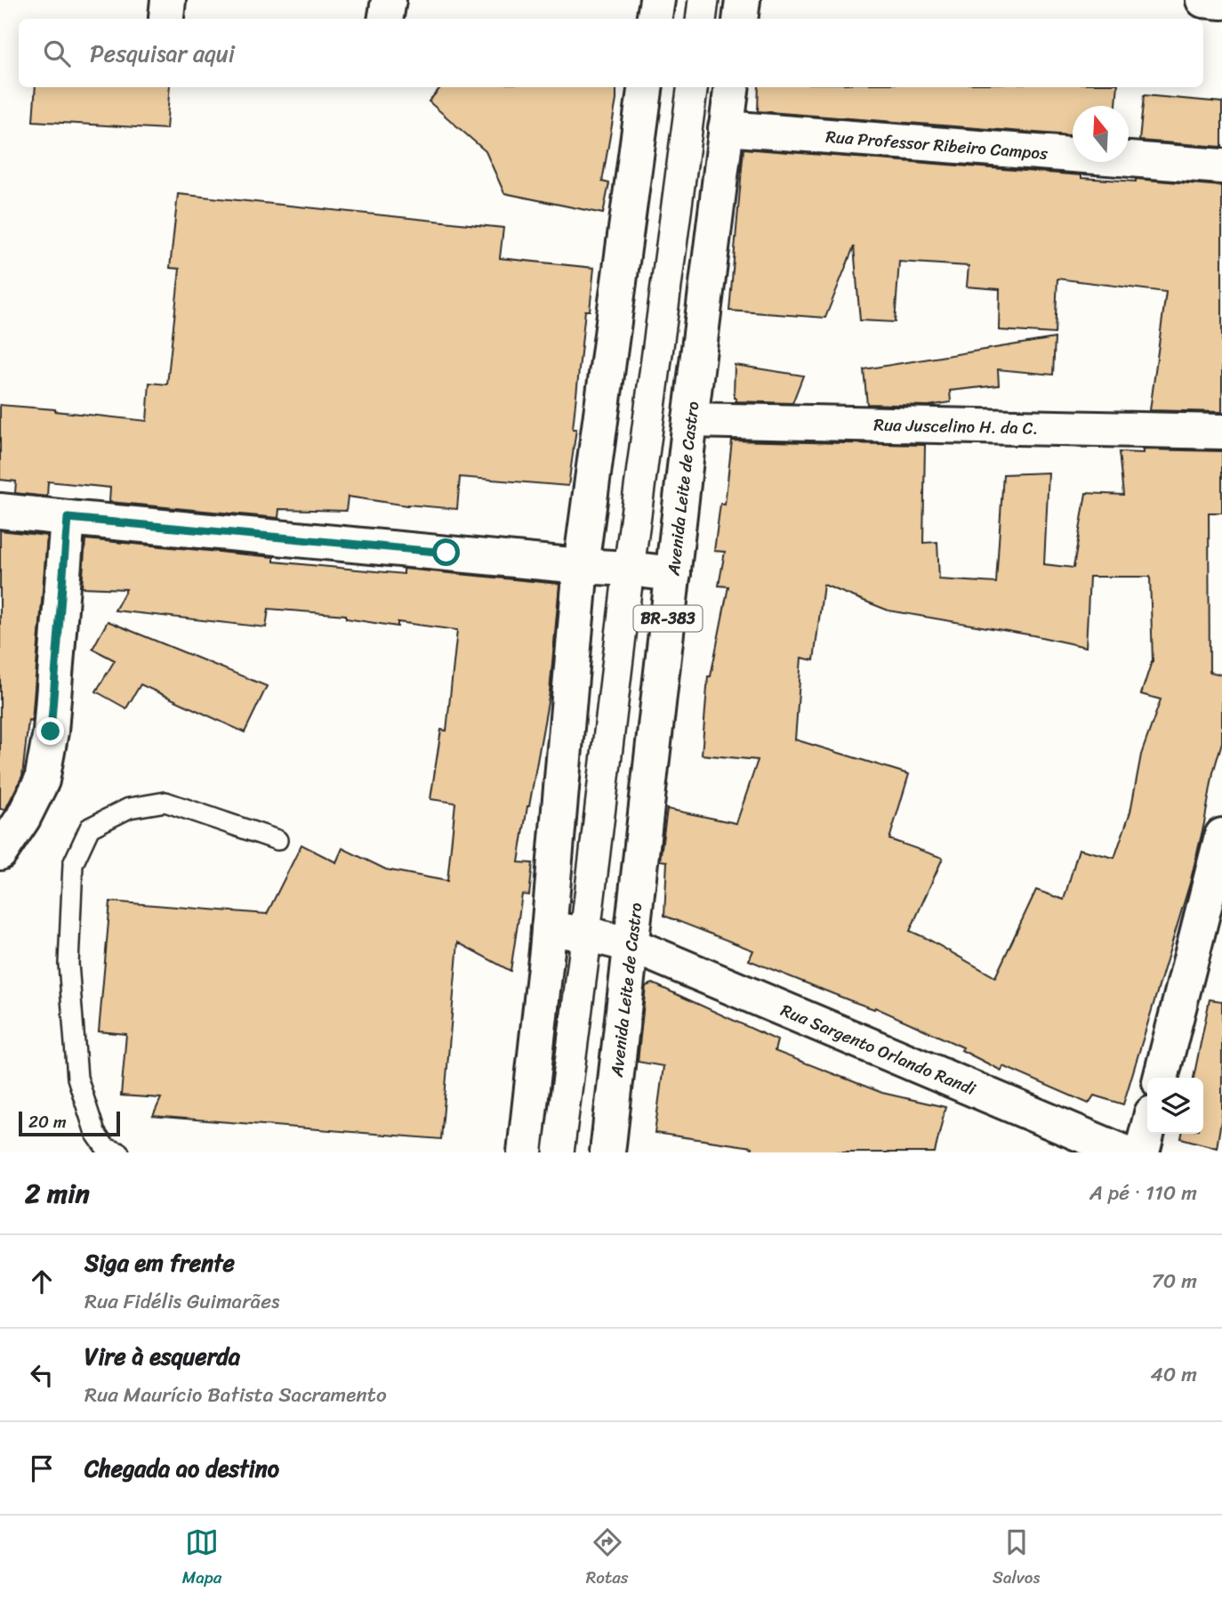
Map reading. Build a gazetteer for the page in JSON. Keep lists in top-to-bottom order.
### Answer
{
  "streets": {
    "main road": [
      "Rua Professor Ribeiro Campos",
      "Rua Juscelino H. da C.",
      "Avenida Leite de Castro",
      "BR-383",
      "Rua Sargento Orlando Randi"
    ]
  },
  "crossings": [
    ["Rua Professor Ribeiro Campos", "Avenida Leite de Castro"],
    ["Rua Juscelino H. da C.", "Avenida Leite de Castro"],
    ["Avenida Leite de Castro", "Rua Sargento Orlando Randi"]
  ],
  "scale_bar": "20 m",
  "north": "top",
  "page": {
    "search": "Pesquisar aqui",
    "scale": "20 m",
    "heading": ["2 min", "A pé · 110 m"],
    "list": [
      ["Siga em frente", "Rua Fidélis Guimarães", "70 m"],
      ["Vire à esquerda", "Rua Maurício Batista Sacramento", "40 m"],
      "Chegada ao destino"
    ],
    "nav": ["Mapa", "Rotas", "Salvos"]
  }
}
